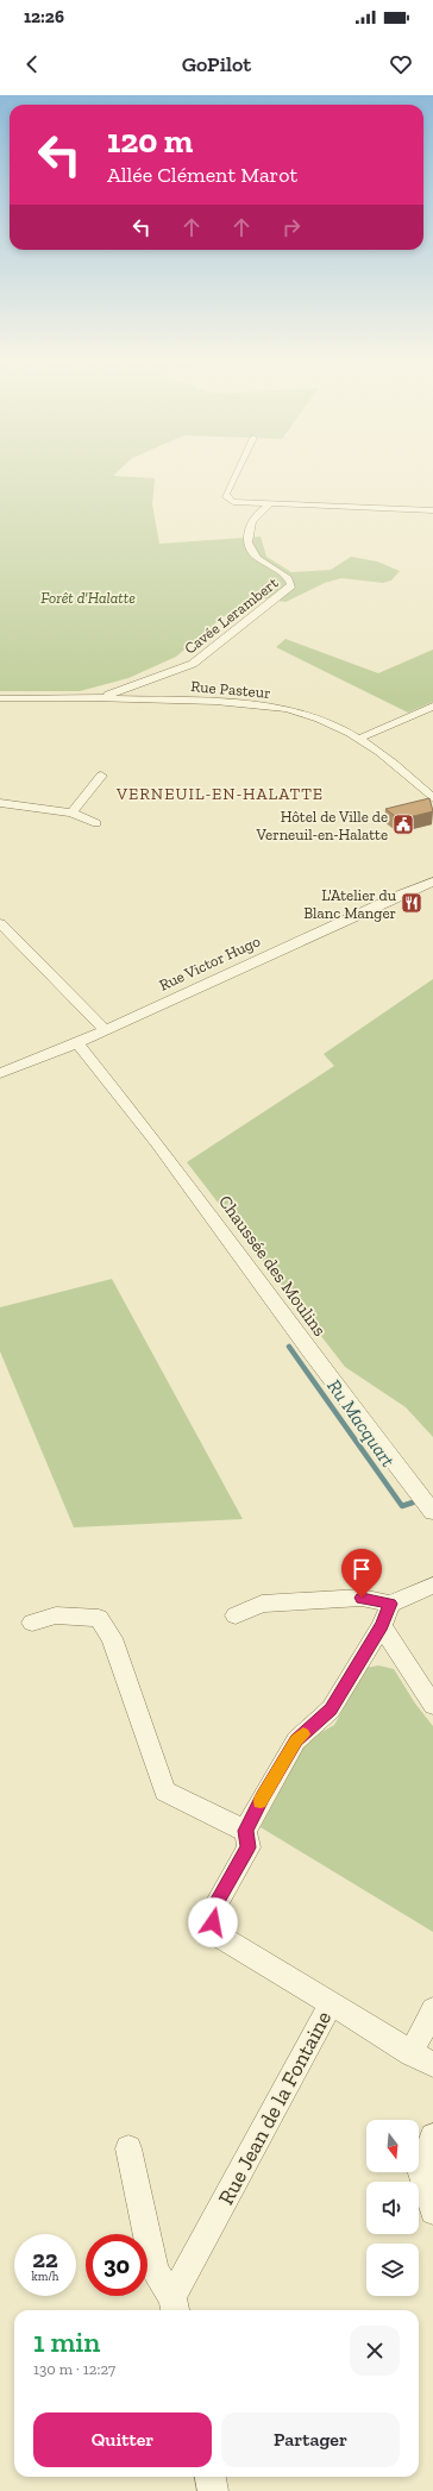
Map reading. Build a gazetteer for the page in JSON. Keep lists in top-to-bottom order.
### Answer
{
  "streets": {
    "street": [
      "Cavée Lerambert",
      "Rue Pasteur",
      "Rue Victor Hugo",
      "Chaussée des Moulins",
      "Rue Jean de la Fontaine"
    ]
  },
  "crossings": [
    ["Cavée Lerambert", "Rue Pasteur"],
    ["Rue Victor Hugo", "Chaussée des Moulins"]
  ],
  "districts": ["VERNEUIL-EN-HALATTE"],
  "water": ["Ru Macquart"],
  "parks": ["Forêt d'Halatte"],
  "places": {
    "public building": ["Hôtel de Ville de Verneuil-en-Halatte"],
    "restaurant": ["L'Atelier du Blanc Manger"]
  },
  "north": "bottom",
  "page": {
    "status": "12:26",
    "header": "GoPilot",
    "turn": ["120 m", "Allée Clément Marot"],
    "speed": "22 km/h",
    "limit": "30",
    "heading": ["1 min", "130 m · 12:27"],
    "buttons": ["Quitter", "Partager"]
  }
}
